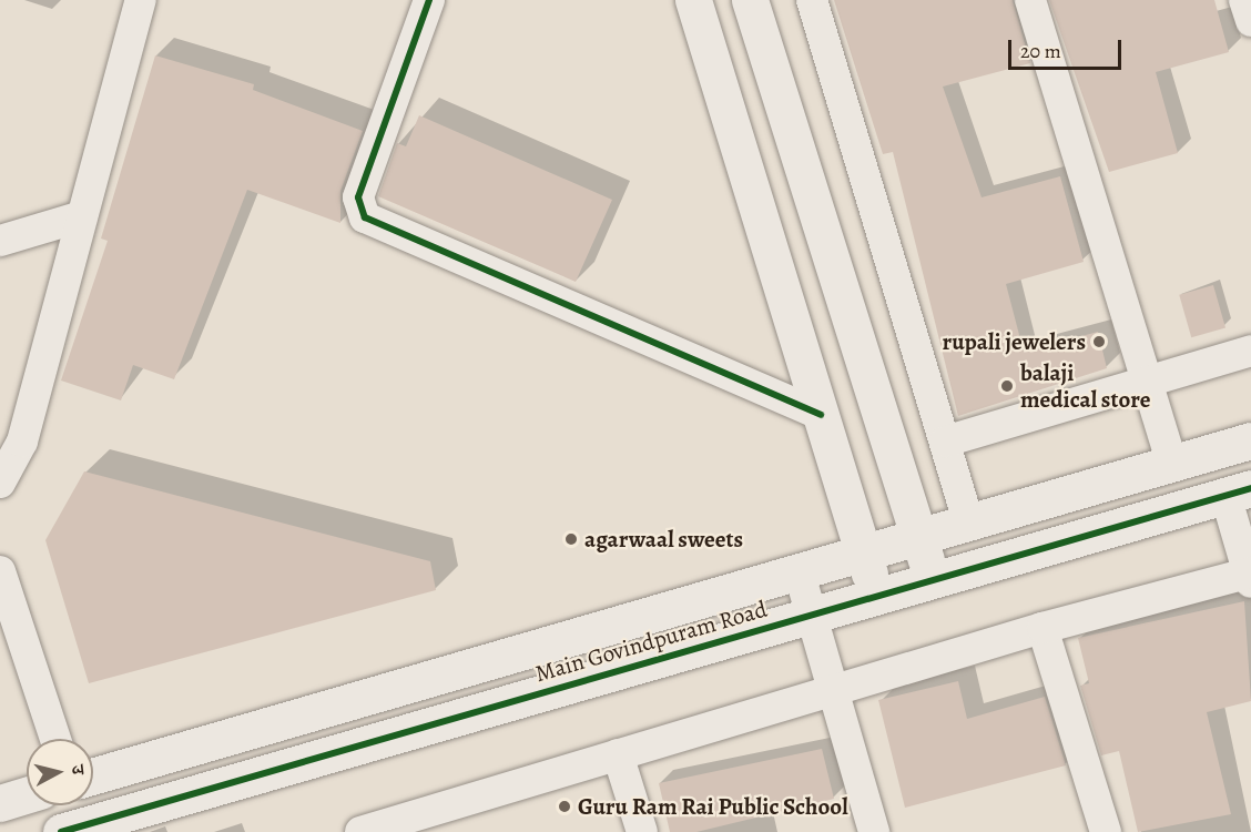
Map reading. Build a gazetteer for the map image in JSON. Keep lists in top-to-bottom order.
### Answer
{
  "streets": {
    "street": ["Main Govindpuram Road"]
  },
  "places": [
    "rupali jewelers",
    "balaji medical store",
    "agarwaal sweets",
    "Guru Ram Rai Public School"
  ],
  "scale_bar": "20 m",
  "north": "right"
}
